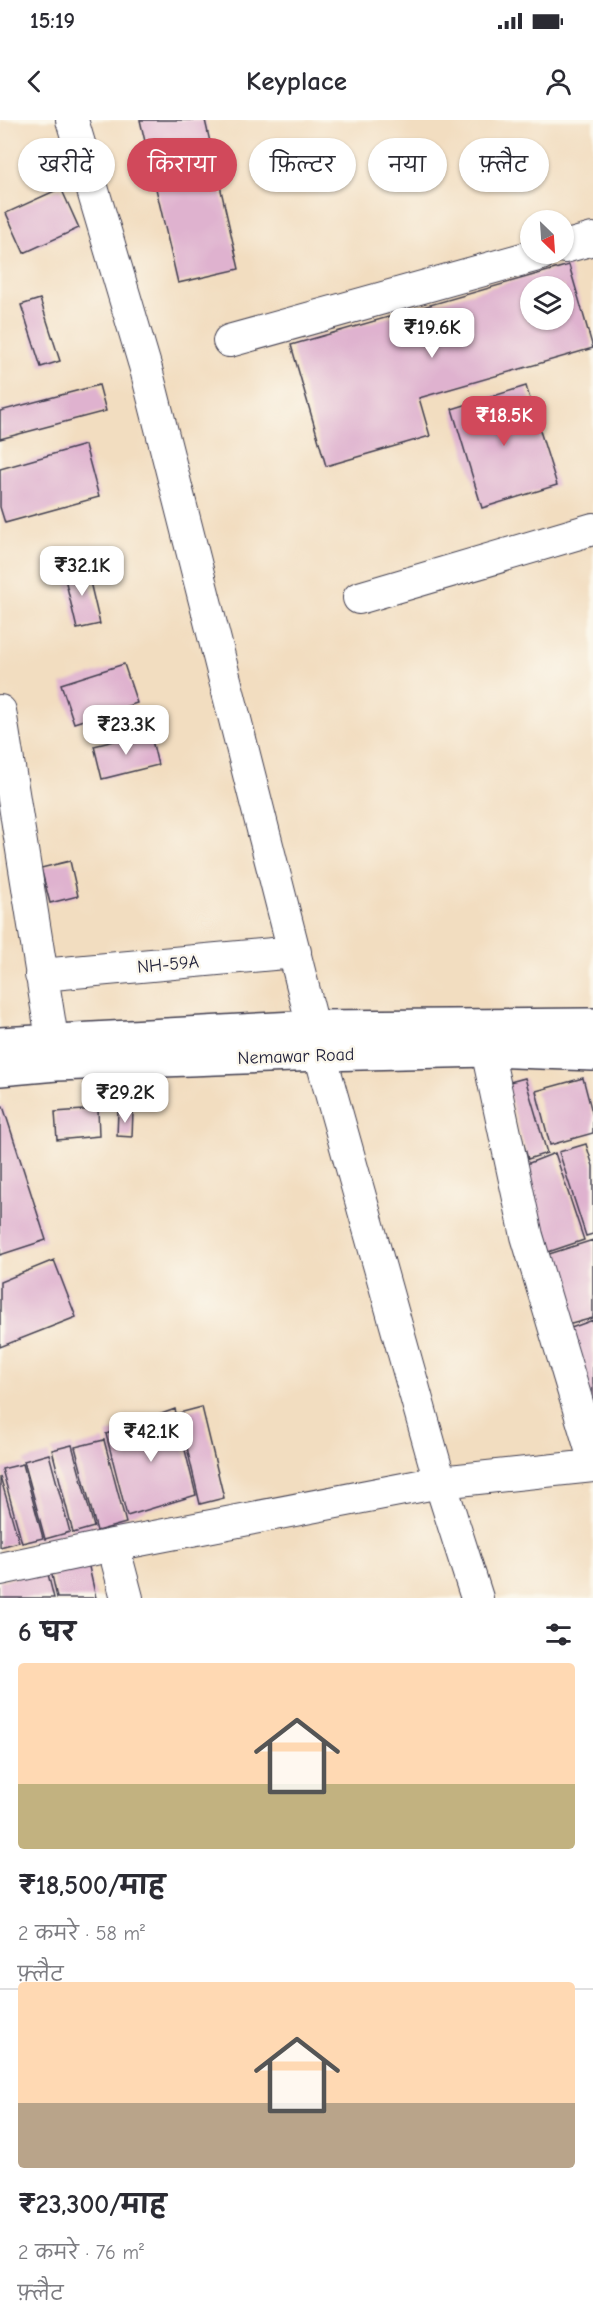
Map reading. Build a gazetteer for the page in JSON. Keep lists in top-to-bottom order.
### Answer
{
  "streets": {
    "highway": ["Nemawar Road"],
    "street": ["NH-59A"]
  },
  "north": "bottom right",
  "page": {
    "status": "15:19",
    "header": "Keyplace",
    "chip": [
      "खरीदें",
      "किराया",
      "फ़िल्टर",
      "नया",
      "फ़्लैट"
    ],
    "price": [
      "₹19.6K",
      "₹18.5K",
      "₹32.1K",
      "₹23.3K",
      "₹29.2K",
      "₹42.1K"
    ],
    "heading": "6 घर",
    "list": [
      {
        "name": "₹18,500/माह",
        "note": "2 कमरे · 58 m² · फ़्लैट"
      },
      {
        "name": "₹23,300/माह",
        "note": "2 कमरे · 76 m² · फ़्लैट"
      }
    ]
  }
}
